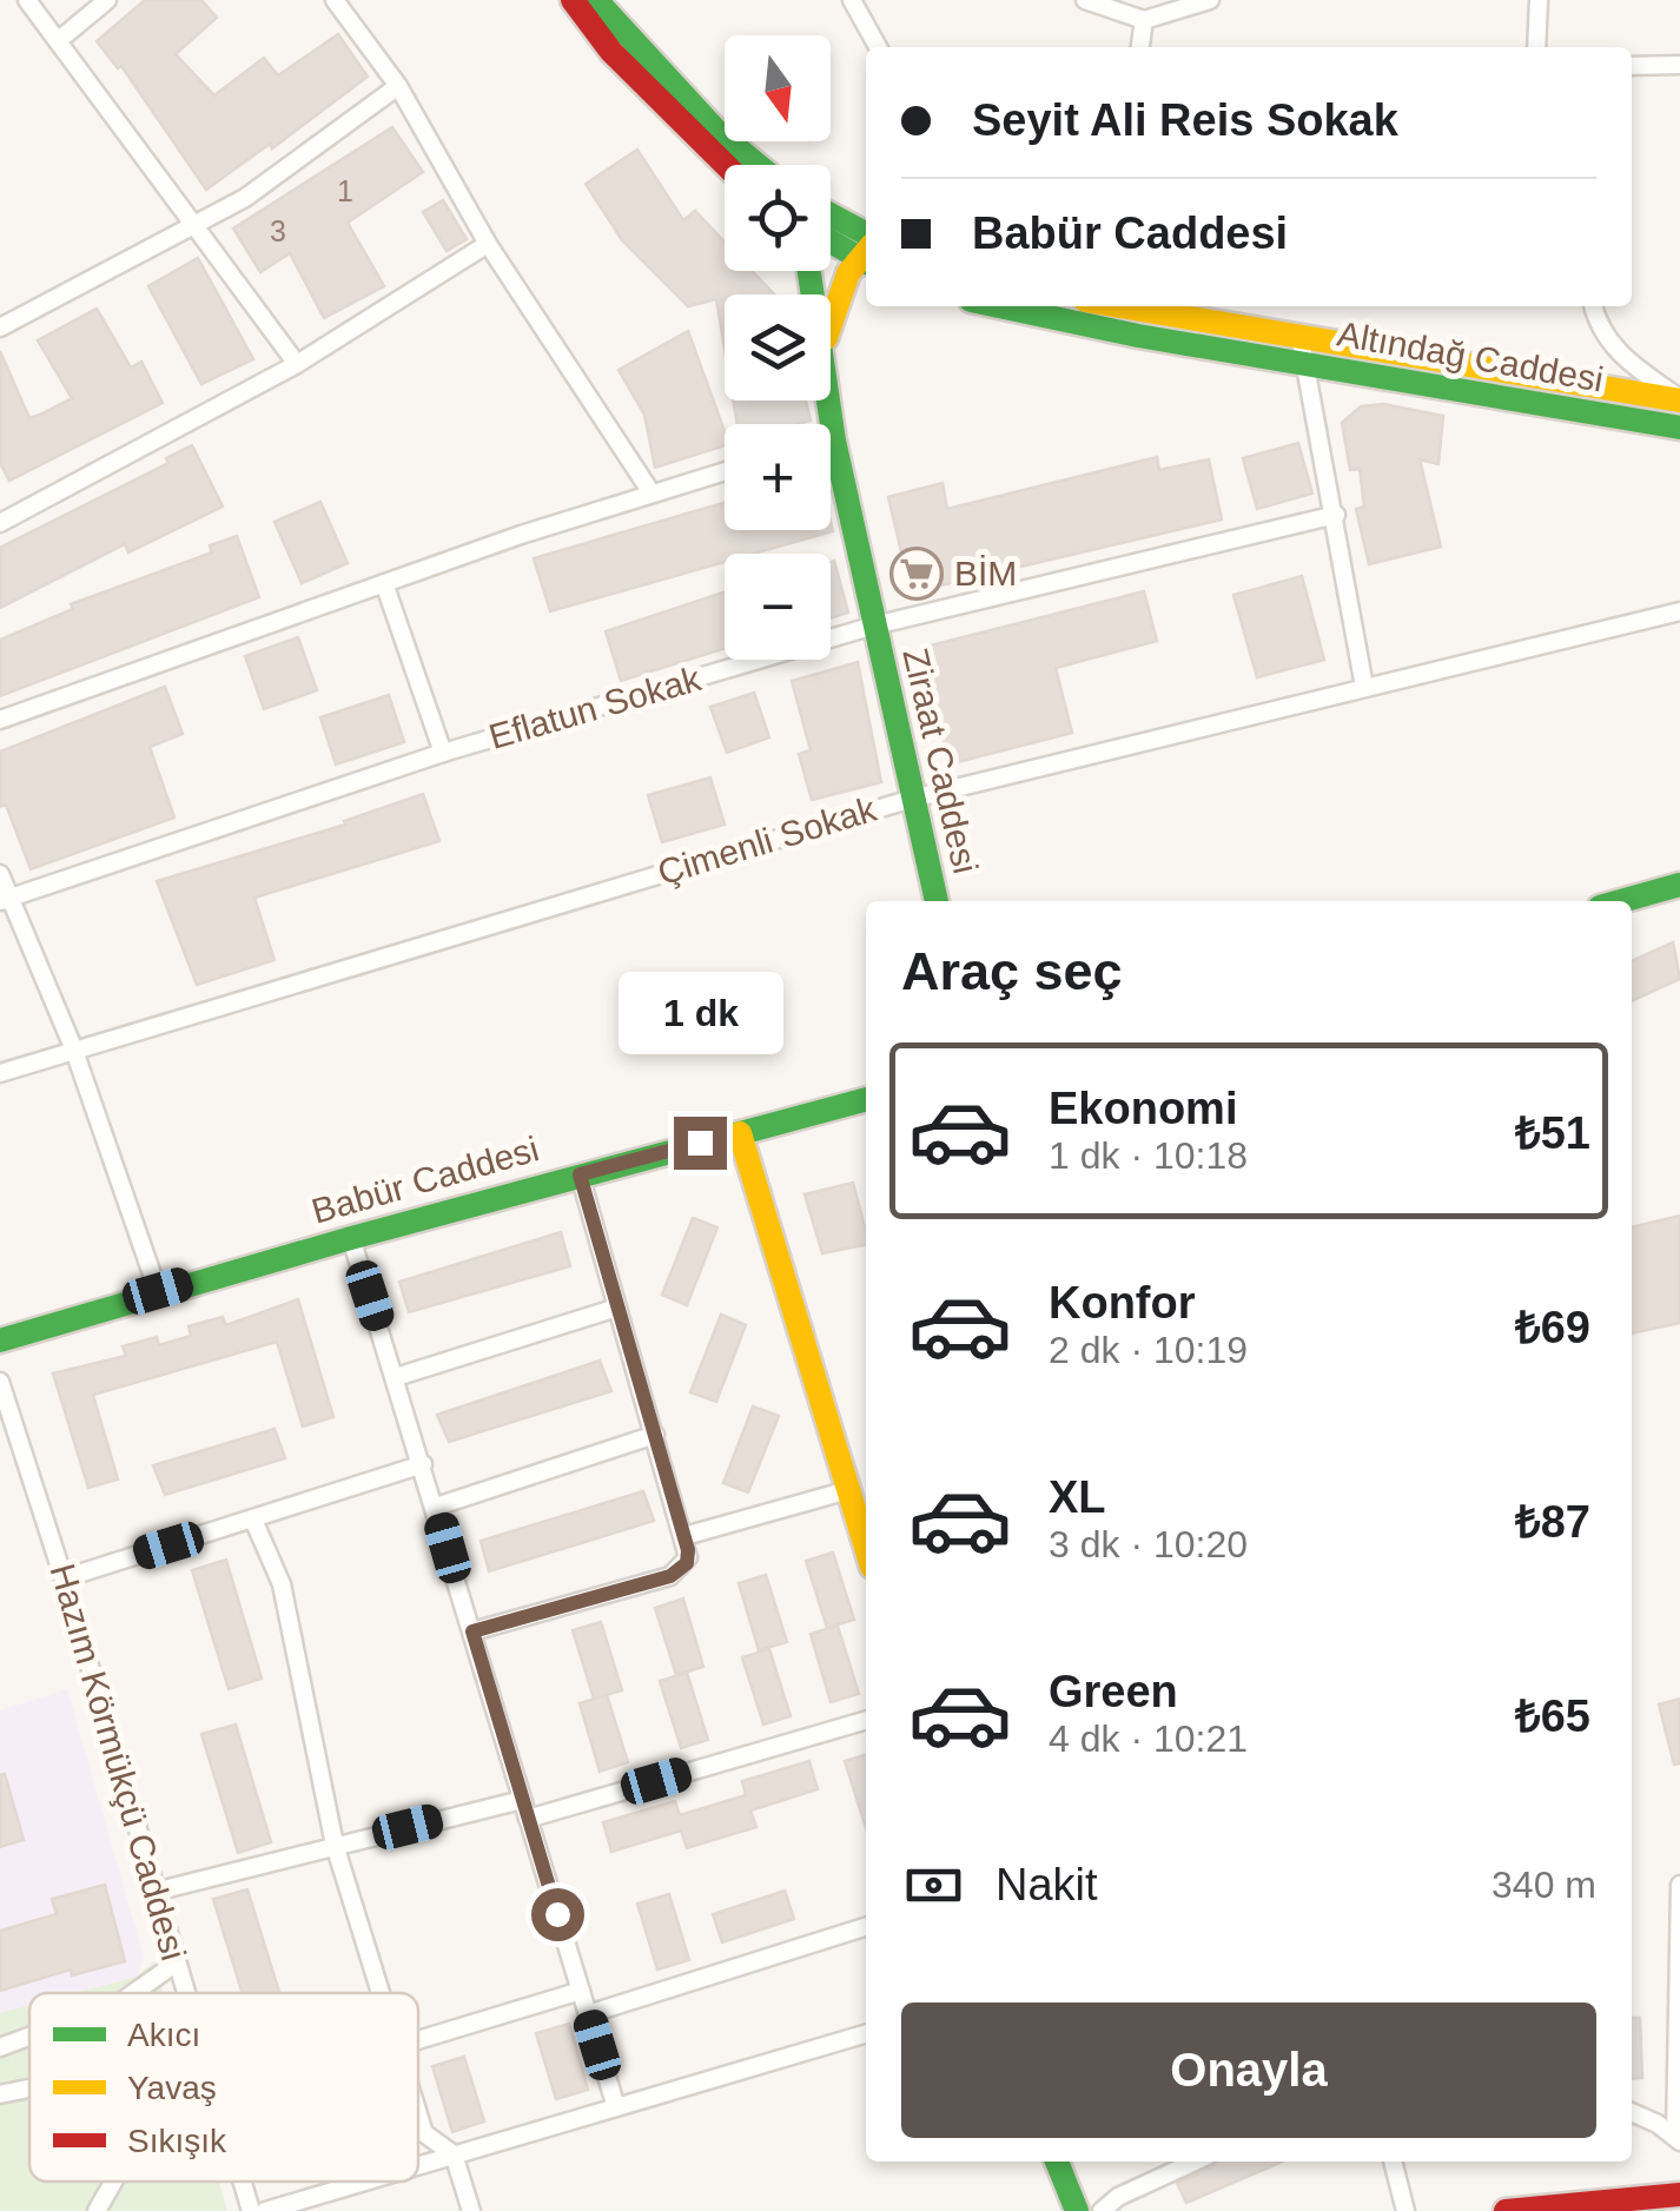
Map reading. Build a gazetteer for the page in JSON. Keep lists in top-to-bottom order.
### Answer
{
  "streets": {
    "main road": ["Altındağ Caddesi", "Ziraat Caddesi", "Babür Caddesi"],
    "street": ["Eflatun Sokak", "Çimenli Sokak", "Hazım Körmükçü Caddesi"]
  },
  "crossings": [
    ["Eflatun Sokak", "Ziraat Caddesi"],
    ["Ziraat Caddesi", "Çimenli Sokak"]
  ],
  "places": {
    "supermarket": ["BİM"]
  },
  "house_numbers": ["1", "3"],
  "legend": ["Akıcı", "Yavaş", "Sıkışık"],
  "north": "bottom",
  "page": {
    "map_buttons": ["+", "−"],
    "banner": ["Seyit Ali Reis Sokak", "Babür Caddesi"],
    "heading": "Araç seç",
    "bubble": "1 dk",
    "list": [
      {
        "name": "Ekonomi",
        "note": "1 dk · 10:18",
        "value": "₺51"
      },
      {
        "name": "Konfor",
        "note": "2 dk · 10:19",
        "value": "₺69"
      },
      {
        "name": "XL",
        "note": "3 dk · 10:20",
        "value": "₺87"
      },
      {
        "name": "Green",
        "note": "4 dk · 10:21",
        "value": "₺65"
      }
    ],
    "pay": ["Nakit", "340 m"],
    "buttons": "Onayla"
  }
}
